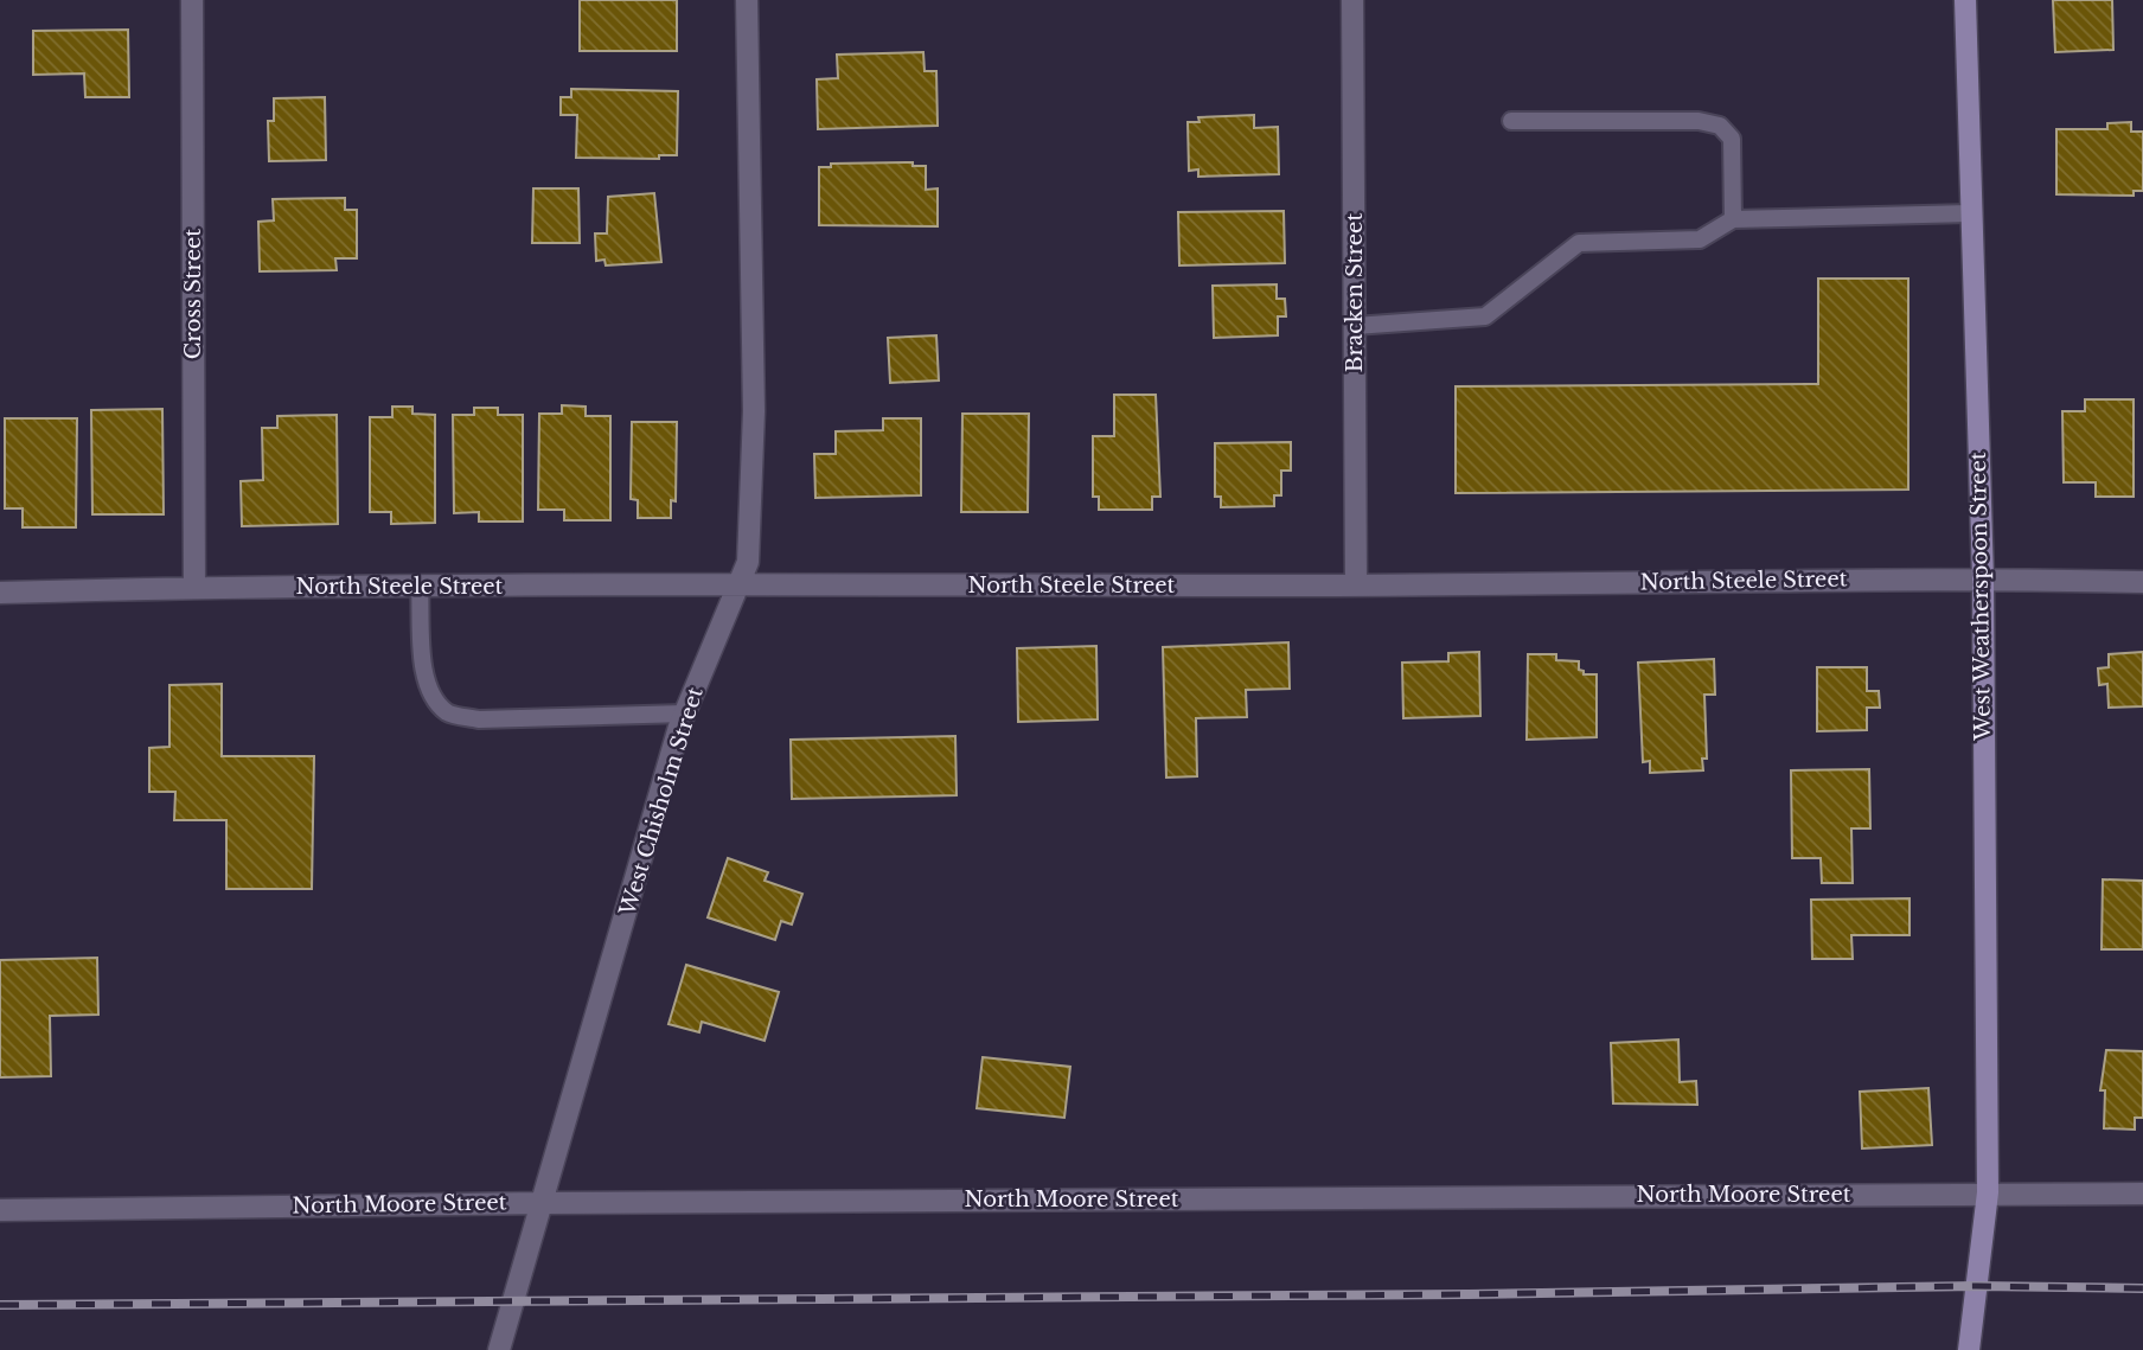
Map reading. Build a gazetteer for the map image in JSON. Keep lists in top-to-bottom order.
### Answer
{
  "streets": {
    "street": [
      "Bracken Street",
      "Cross Street",
      "North Steele Street",
      "West Weatherspoon Street",
      "West Chisholm Street",
      "North Moore Street"
    ]
  },
  "crossings": [
    ["Bracken Street", "North Steele Street"],
    ["Cross Street", "North Steele Street"],
    ["North Steele Street", "West Weatherspoon Street"],
    ["North Steele Street", "West Chisholm Street"],
    ["West Weatherspoon Street", "North Moore Street"],
    ["West Chisholm Street", "North Moore Street"]
  ]
}
